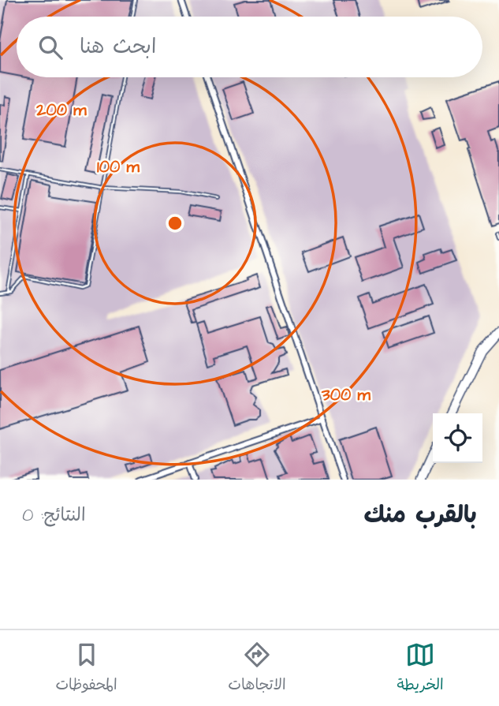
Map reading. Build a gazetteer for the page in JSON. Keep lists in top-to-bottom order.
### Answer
{
  "page": {
    "search": "ابحث هنا",
    "heading": ["بالقرب منك", "النتائج: 0"],
    "nav": ["الخريطة", "الاتجاهات", "المحفوظات"]
  },
  "rings": ["200 m", "100 m", "300 m"]
}
